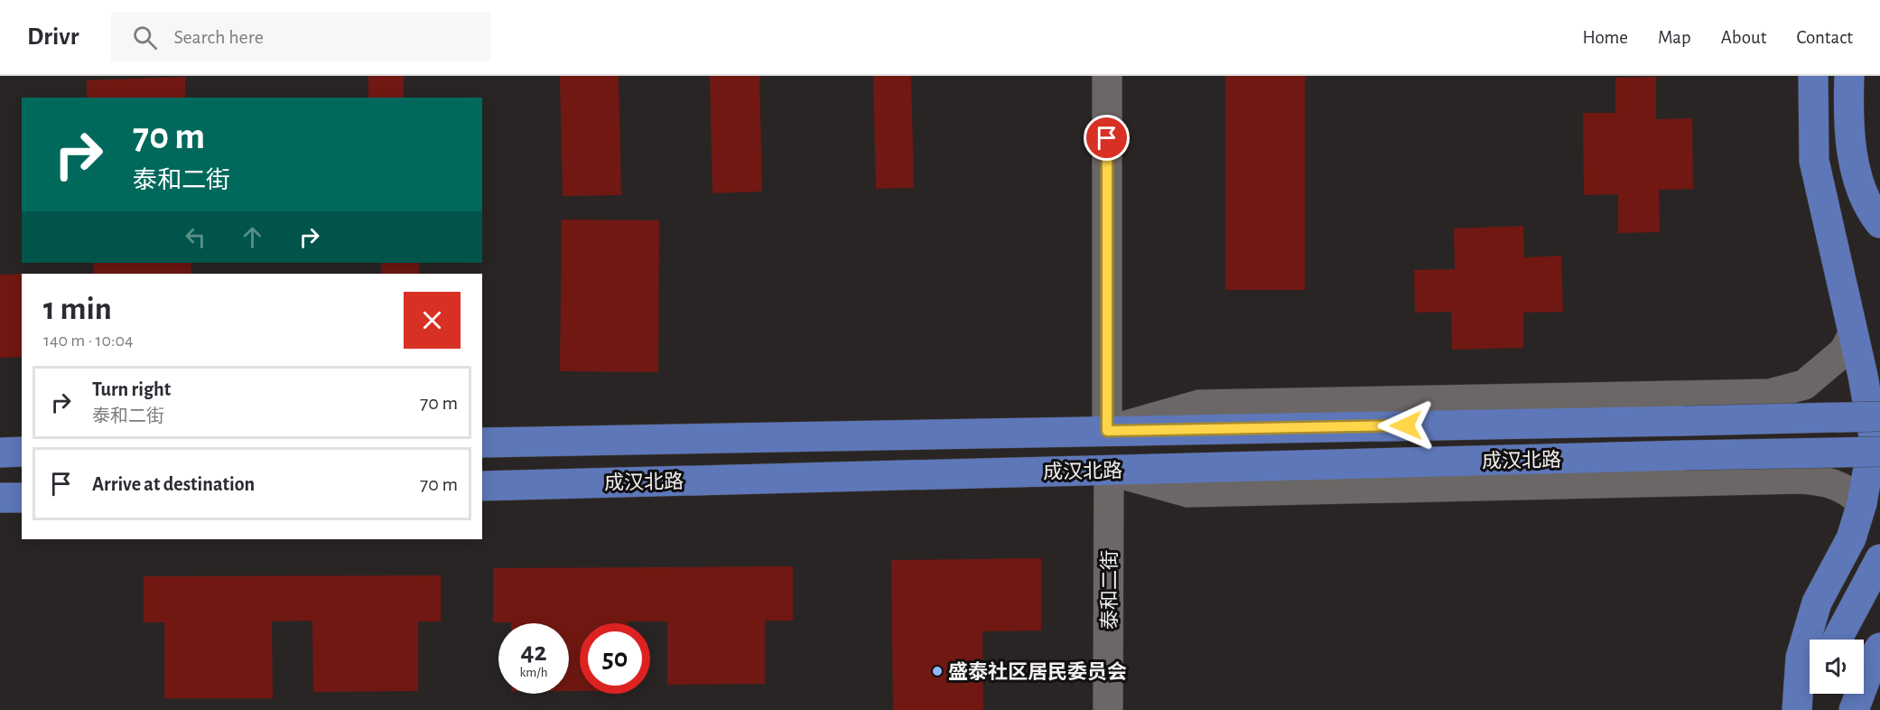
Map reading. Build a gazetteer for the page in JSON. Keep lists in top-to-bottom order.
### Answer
{
  "streets": {
    "main road": ["成汉北路"],
    "street": ["泰和二街"]
  },
  "crossings": [
    ["成汉北路", "泰和二街"]
  ],
  "places": ["盛泰社区居民委员会"],
  "page": {
    "header": "Drivr",
    "search": "Search here",
    "nav": [
      "Home",
      "Map",
      "About",
      "Contact"
    ],
    "turn": ["70 m", "泰和二街"],
    "heading": ["1 min", "140 m · 10:04"],
    "list": [
      {
        "name": "Turn right",
        "note": "泰和二街",
        "value": "70 m"
      },
      {
        "name": "Arrive at destination",
        "value": "70 m"
      }
    ],
    "speed": "42 km/h",
    "limit": "50"
  }
}
